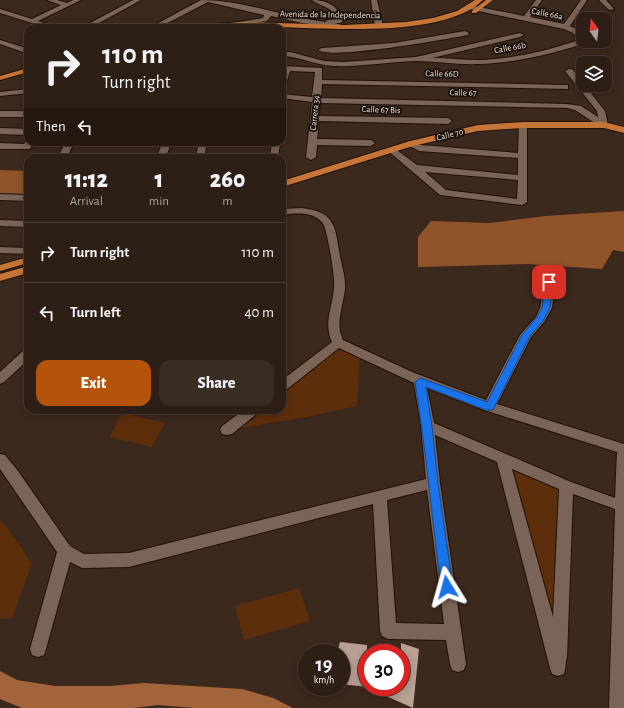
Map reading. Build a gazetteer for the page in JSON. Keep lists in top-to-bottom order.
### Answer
{
  "streets": {
    "main road": ["Avenida de la Independencia", "Calle 70"],
    "street": [
      "Calle 66a",
      "Calle 66b",
      "Calle 66D",
      "Calle 67",
      "Calle 67 Bis",
      "Carrera 34"
    ]
  },
  "crossings": [
    ["Calle 66a", "Avenida de la Independencia"],
    ["Calle 66a", "Calle 66b"],
    ["Calle 66D", "Calle 67"],
    ["Calle 66D", "Carrera 34"],
    ["Calle 67", "Carrera 34"],
    ["Calle 67", "Calle 70"],
    ["Calle 67 Bis", "Carrera 34"]
  ],
  "north": "top",
  "page": {
    "turn": ["110 m", "Turn right"],
    "then": "Then",
    "eta": [
      "11:12",
      "Arrival",
      "1",
      "min",
      "260",
      "m"
    ],
    "list": [
      {
        "name": "Turn right",
        "value": "110 m"
      },
      {
        "name": "Turn left",
        "value": "40 m"
      }
    ],
    "buttons": ["Exit", "Share"],
    "speed": "19 km/h",
    "limit": "30"
  }
}
